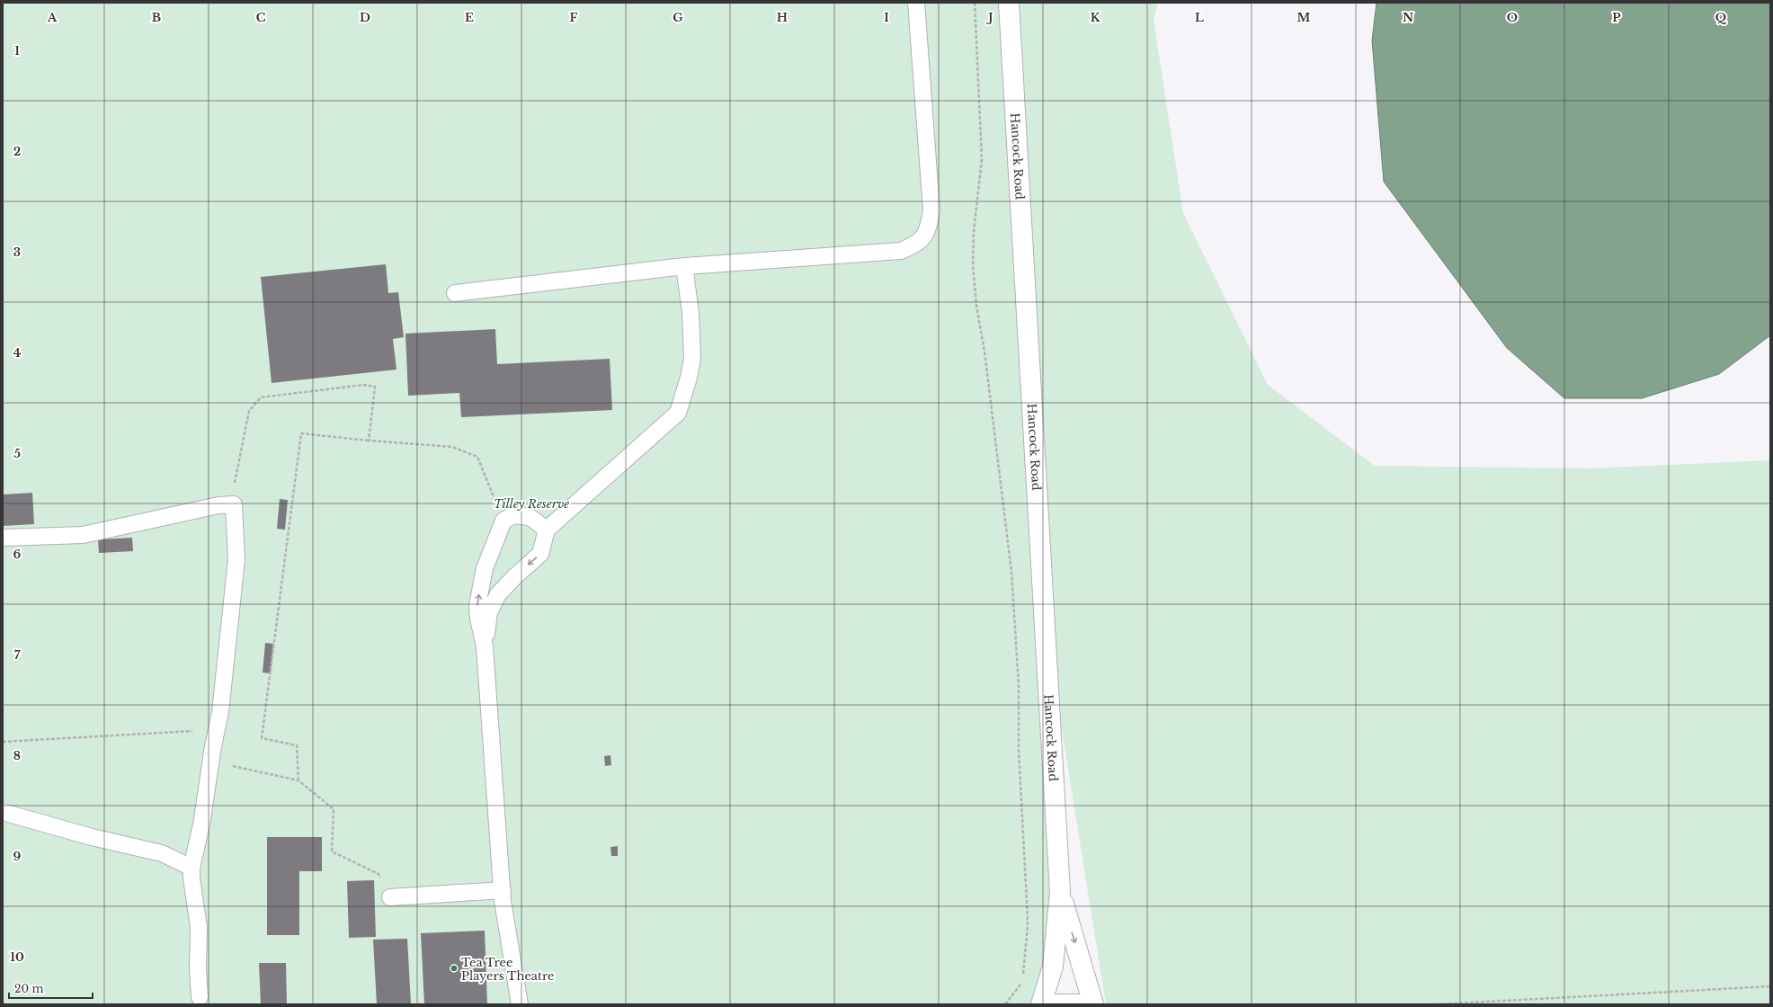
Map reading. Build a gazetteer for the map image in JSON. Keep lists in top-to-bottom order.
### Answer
{
  "streets": {
    "main road": ["Hancock Road"]
  },
  "parks": ["Tilley Reserve"],
  "places": ["Tea Tree Players Theatre"],
  "scale_bar": "20 m",
  "grid": {
    "columns": [
      "A",
      "B",
      "C",
      "D",
      "E",
      "F",
      "G",
      "H",
      "I",
      "J",
      "K",
      "L",
      "M",
      "N",
      "O",
      "P",
      "Q"
    ],
    "rows": [
      "1",
      "2",
      "3",
      "4",
      "5",
      "6",
      "7",
      "8",
      "9",
      "10"
    ]
  }
}
